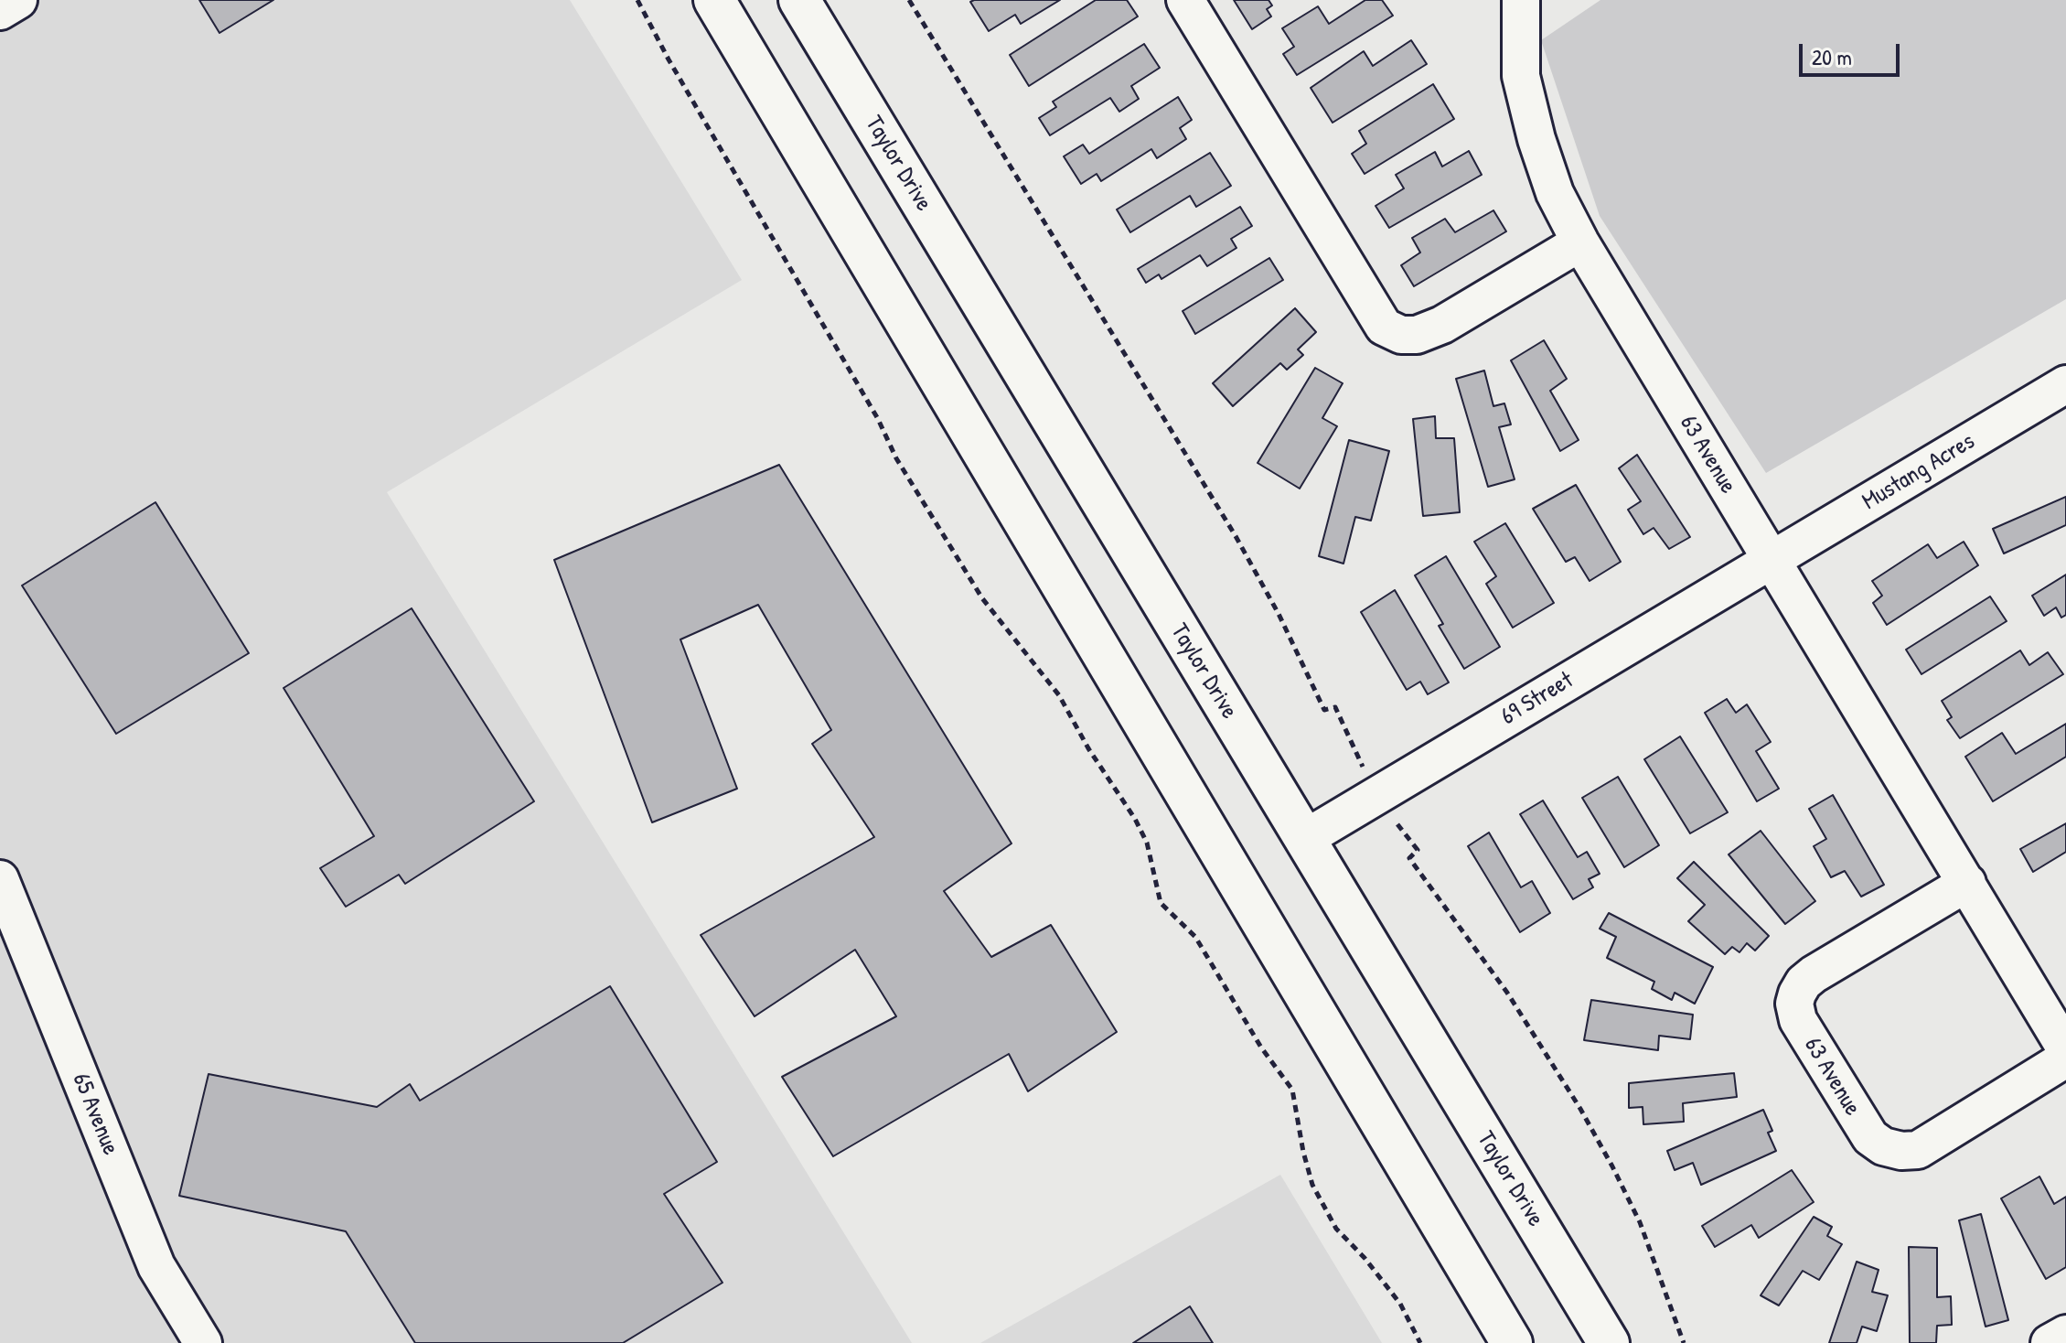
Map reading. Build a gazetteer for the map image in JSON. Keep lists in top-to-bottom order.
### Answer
{
  "streets": {
    "main road": ["Taylor Drive"],
    "street": [
      "63 Avenue",
      "Mustang Acres",
      "69 Street",
      "65 Avenue"
    ]
  },
  "crossings": [
    ["Taylor Drive", "69 Street"],
    ["63 Avenue", "Mustang Acres"],
    ["63 Avenue", "69 Street"],
    ["Mustang Acres", "69 Street"]
  ],
  "scale_bar": "20 m"
}
